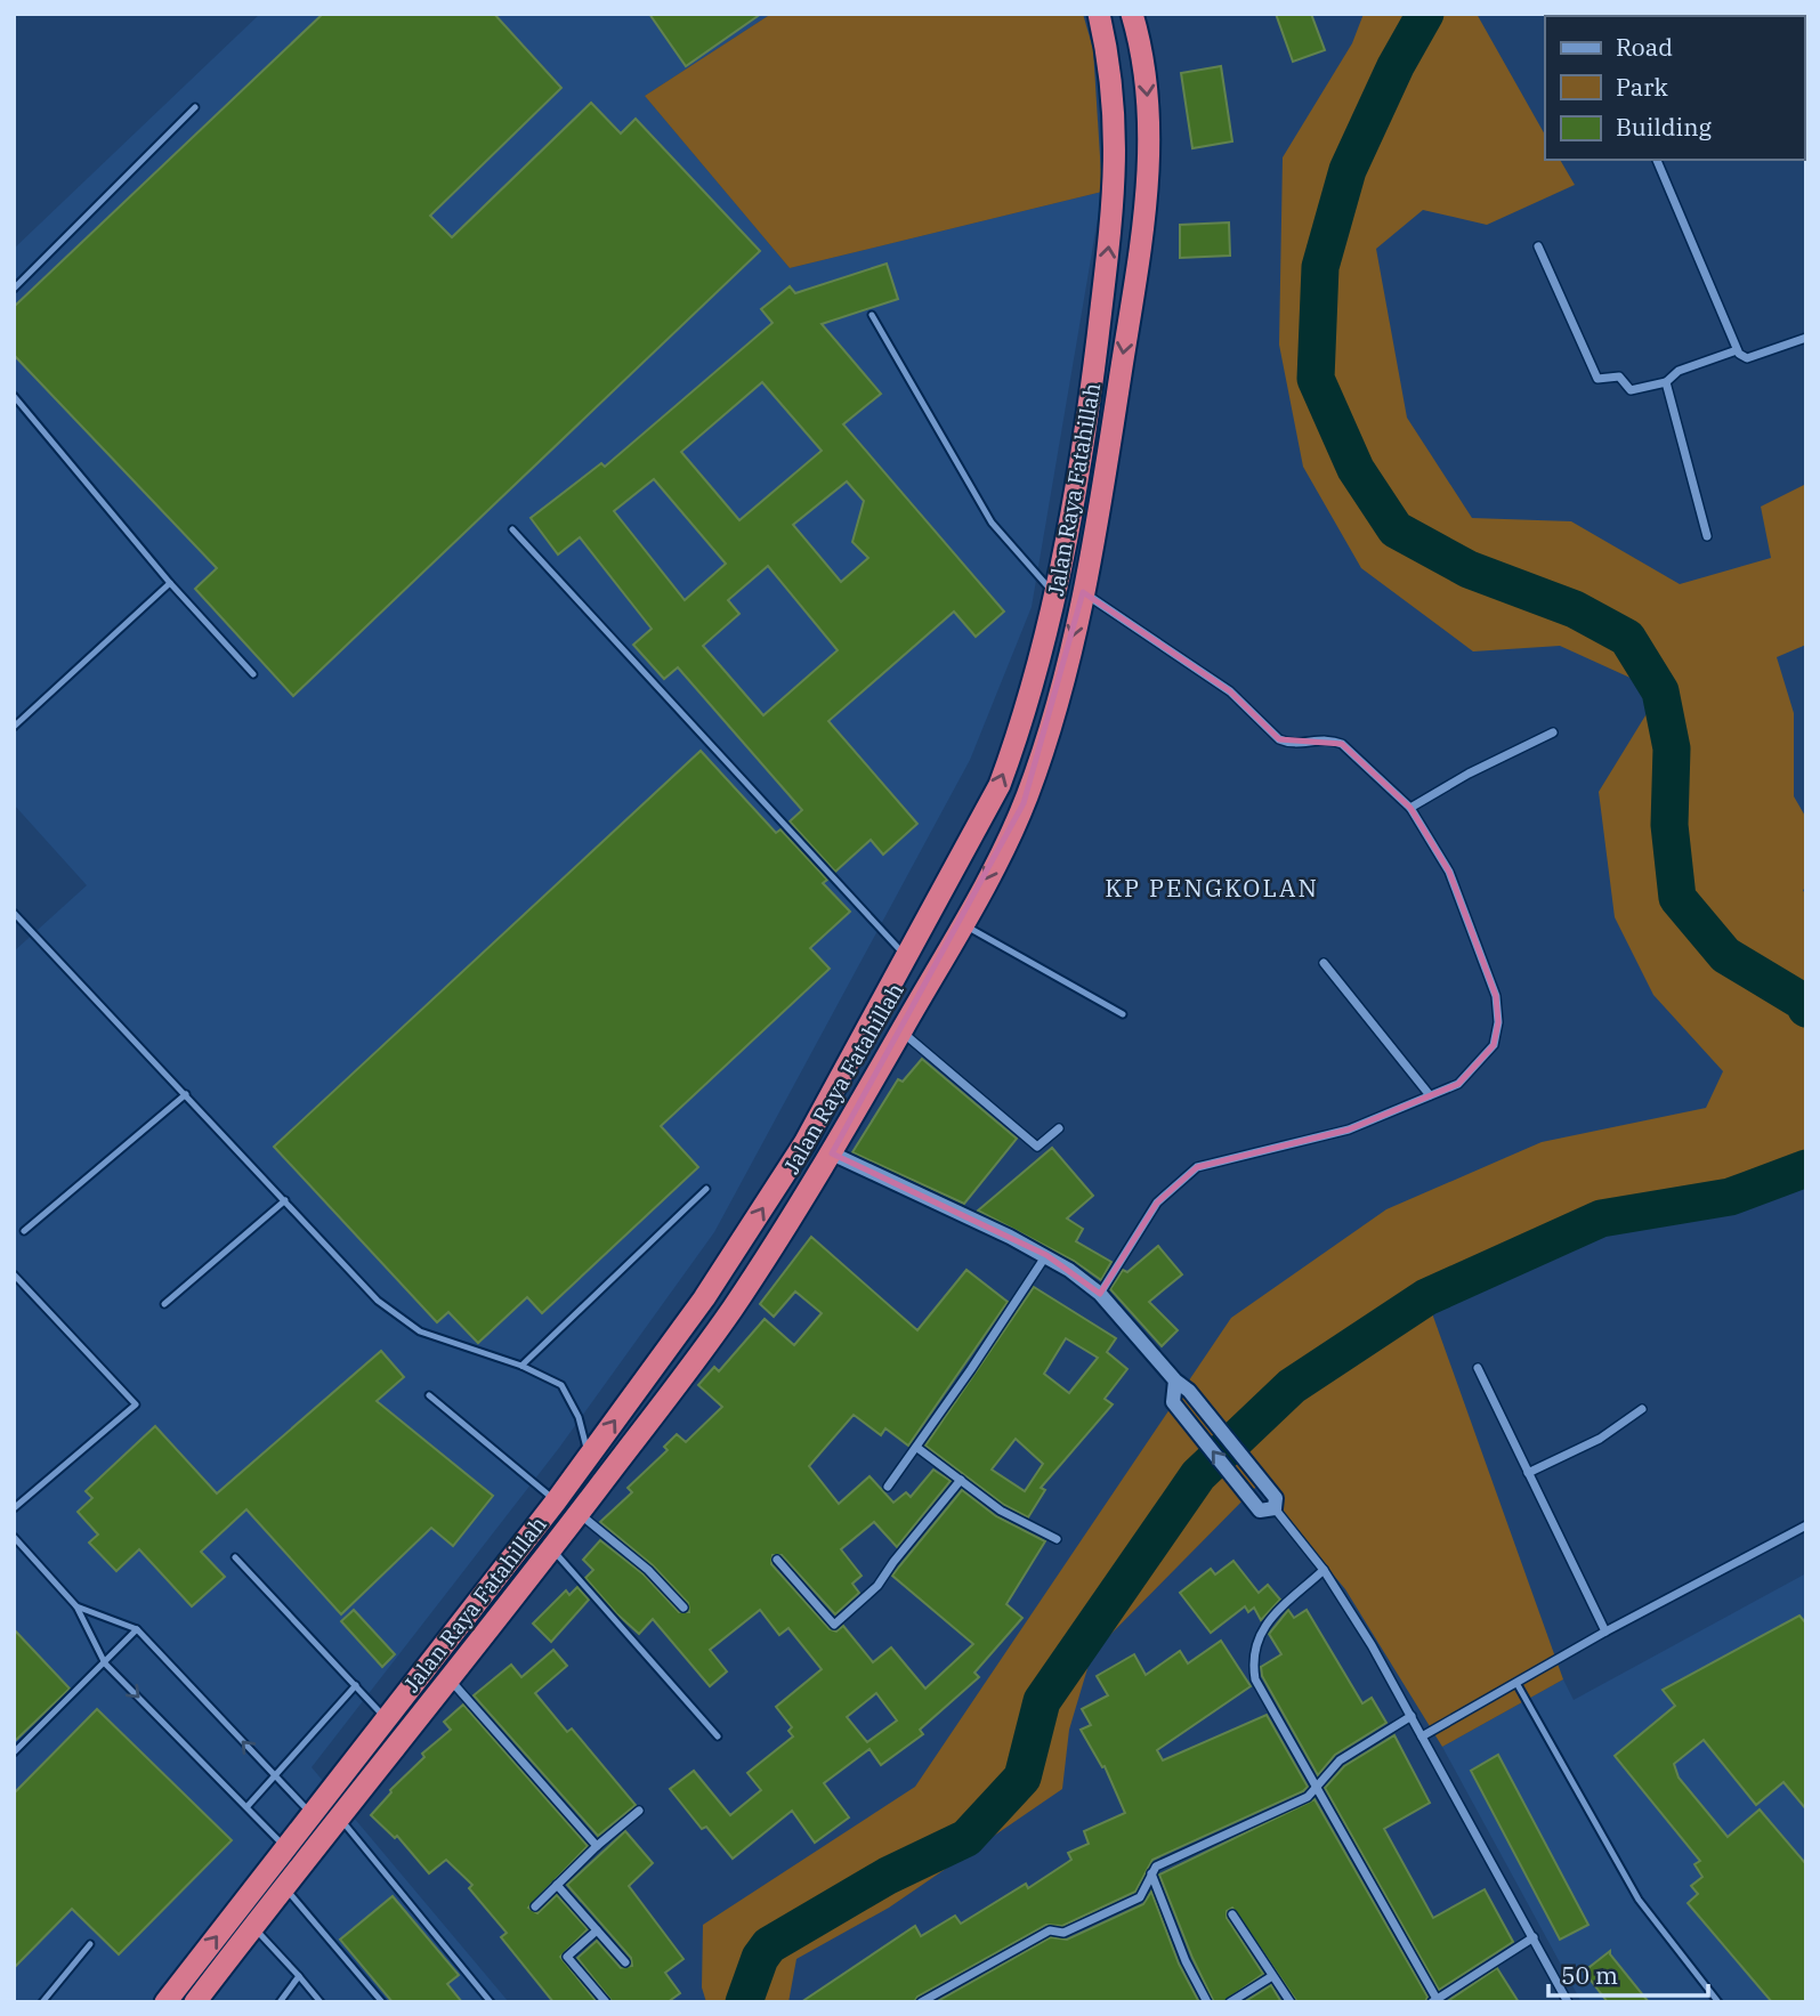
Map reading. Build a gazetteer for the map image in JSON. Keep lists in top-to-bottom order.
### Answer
{
  "streets": {
    "highway": ["Jalan Raya Fatahillah"]
  },
  "districts": ["KP PENGKOLAN"],
  "legend": ["Road", "Park", "Building"],
  "scale_bar": "50 m"
}
